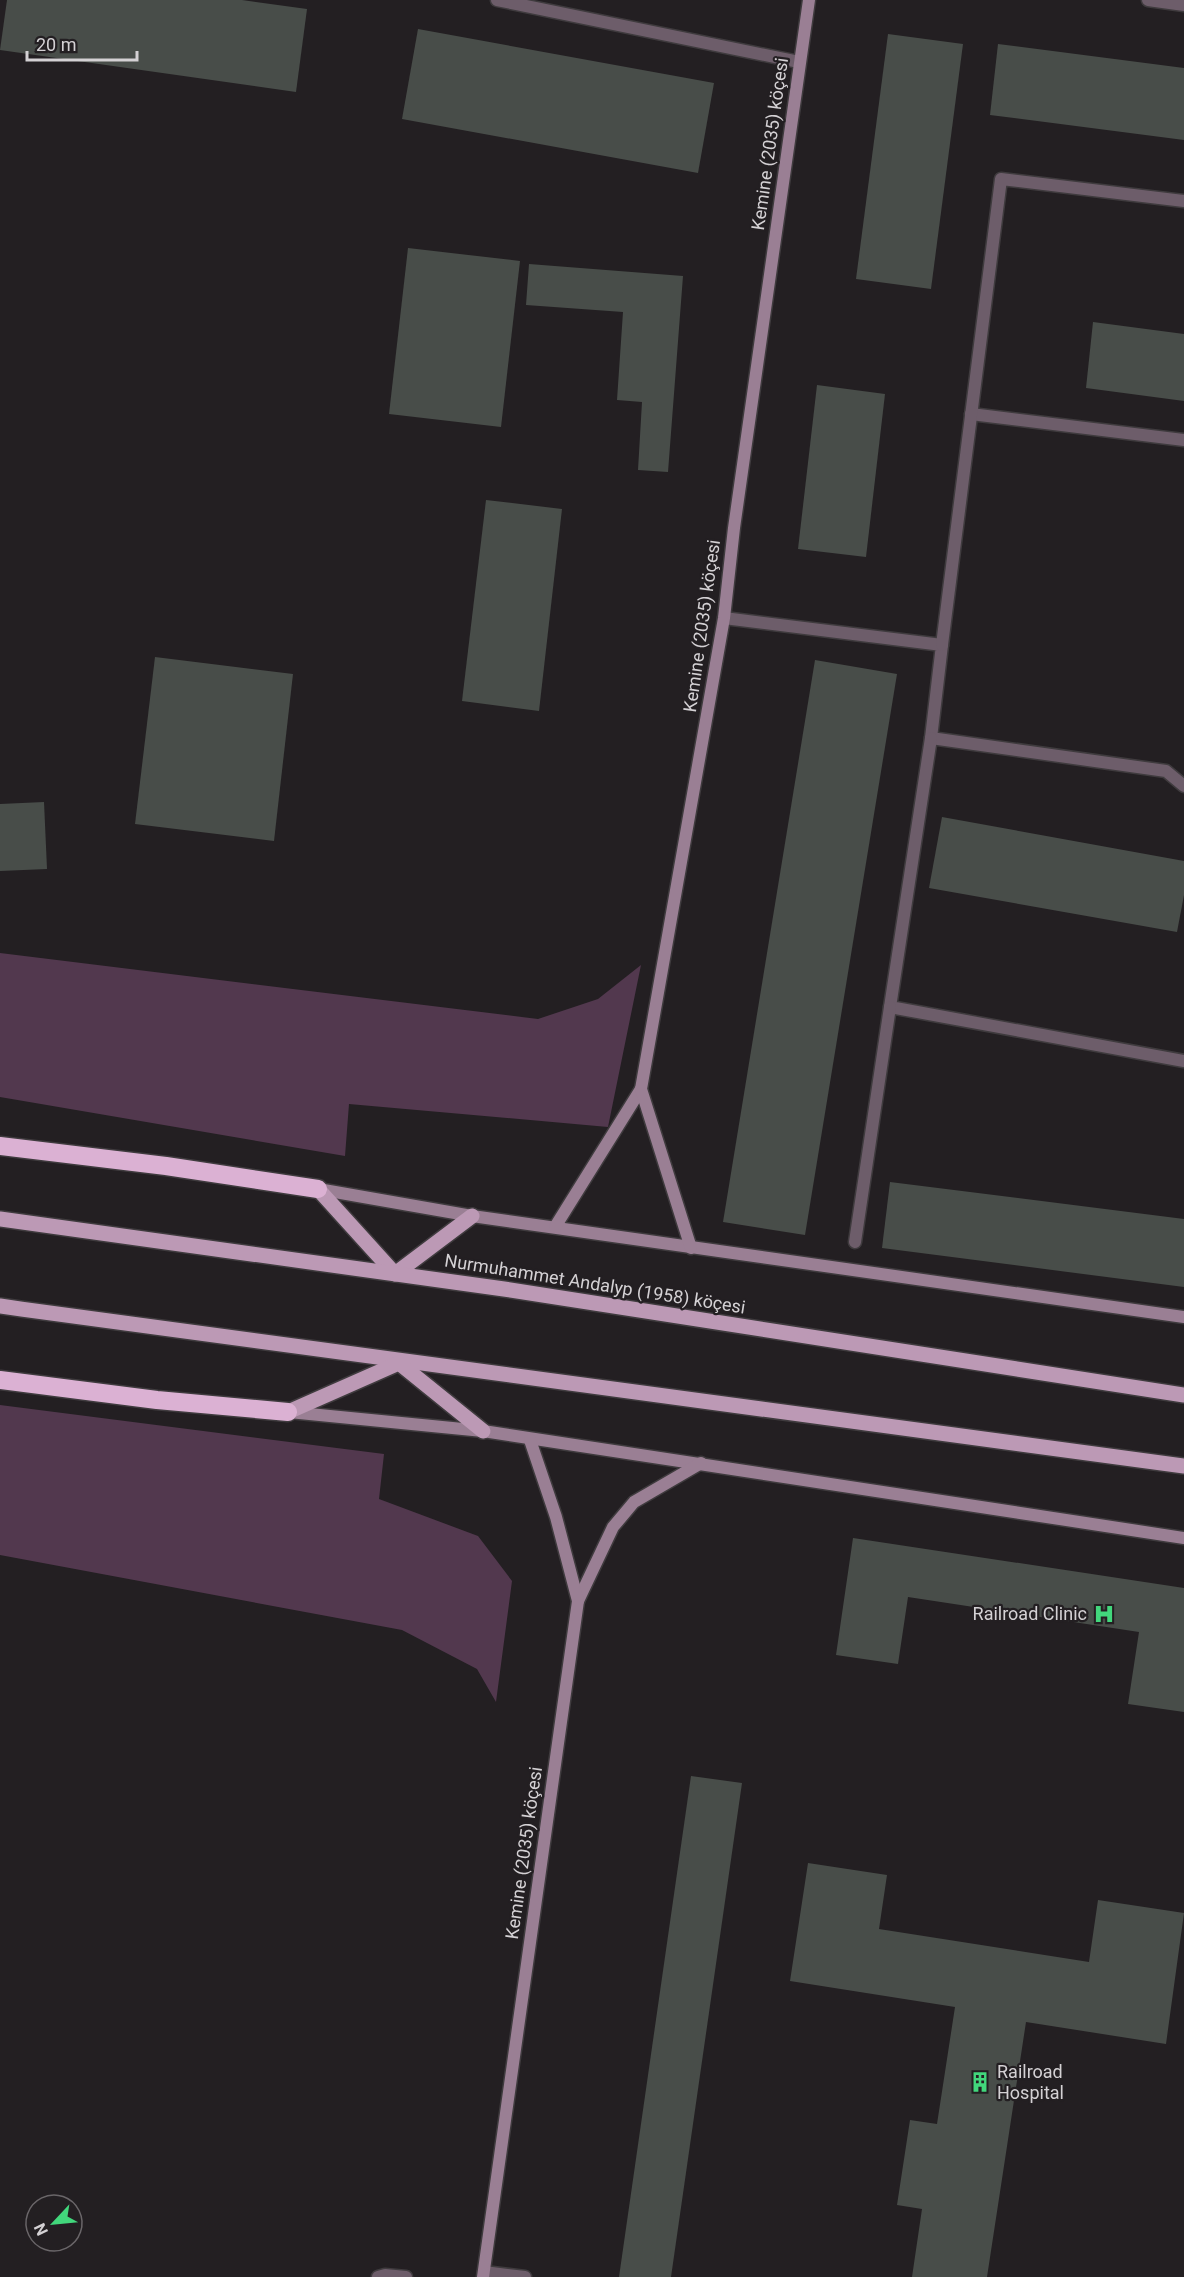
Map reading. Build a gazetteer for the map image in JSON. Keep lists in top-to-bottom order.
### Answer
{
  "streets": {
    "main road": ["Nurmuhammet Andalyp (1958) köçesi"],
    "street": ["Kemine (2035) köçesi"]
  },
  "places": {
    "hospital": ["Railroad Clinic"],
    "building": ["Railroad Hospital"]
  },
  "scale_bar": "20 m",
  "north": "bottom left"
}
